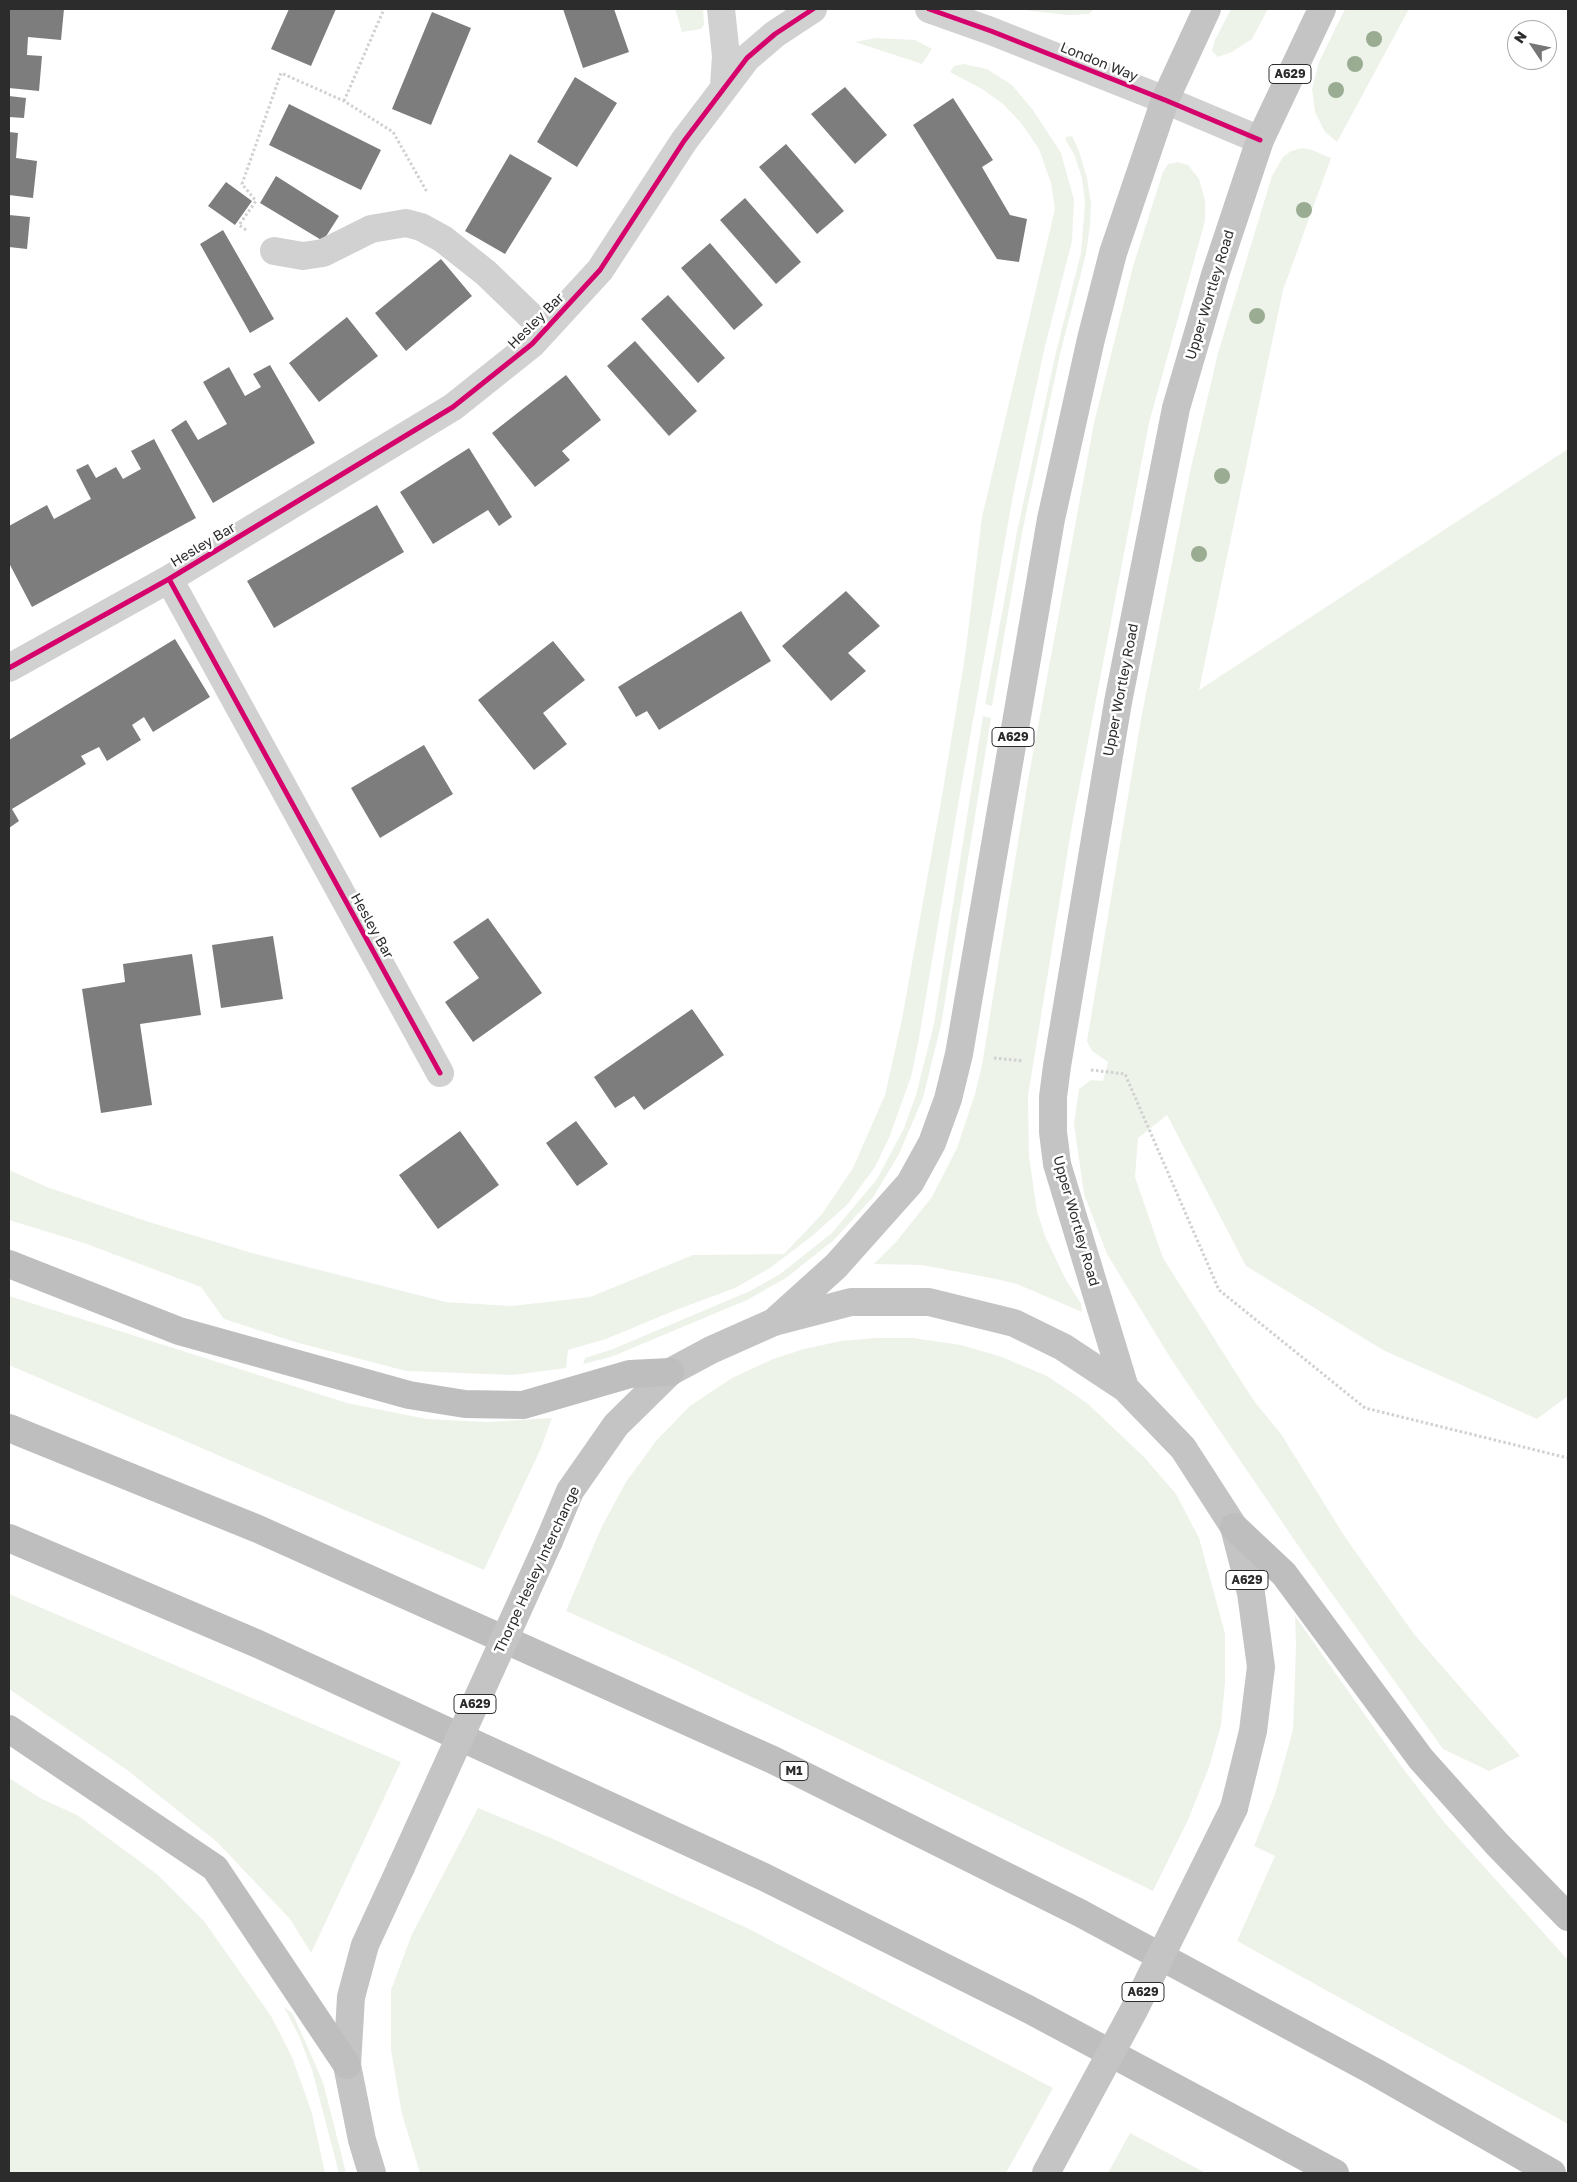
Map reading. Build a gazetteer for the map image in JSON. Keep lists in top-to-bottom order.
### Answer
{
  "streets": {
    "highway": ["M1"],
    "main road": ["A629", "Upper Wortley Road", "Thorpe Hesley Interchange"],
    "street": ["London Way", "Hesley Bar"]
  },
  "crossings": [
    ["London Way", "A629"],
    ["London Way", "Upper Wortley Road"],
    ["A629", "Thorpe Hesley Interchange"],
    ["Upper Wortley Road", "Thorpe Hesley Interchange"]
  ],
  "north": "top left"
}
